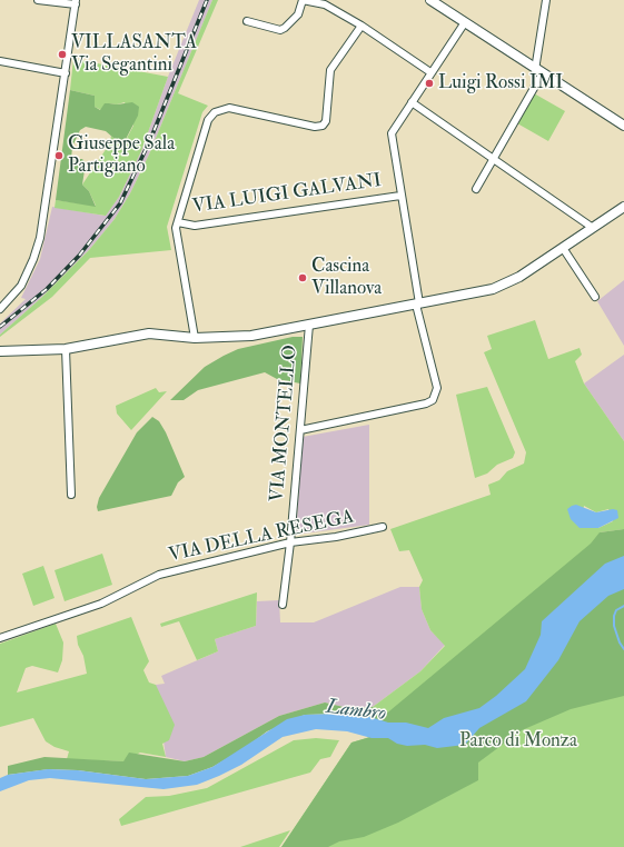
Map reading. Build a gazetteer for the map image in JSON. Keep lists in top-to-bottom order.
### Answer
{
  "streets": {
    "street": ["VIA LUIGI GALVANI", "VIA MONTELLO", "VIA DELLA RESEGA"]
  },
  "crossings": [
    ["VIA MONTELLO", "VIA DELLA RESEGA"]
  ],
  "water": ["Lambro"],
  "parks": ["Parco di Monza"],
  "places": [
    "VILLASANTA Via Segantini",
    "Luigi Rossi IMI",
    "Giuseppe Sala Partigiano",
    "Cascina Villanova"
  ]
}
